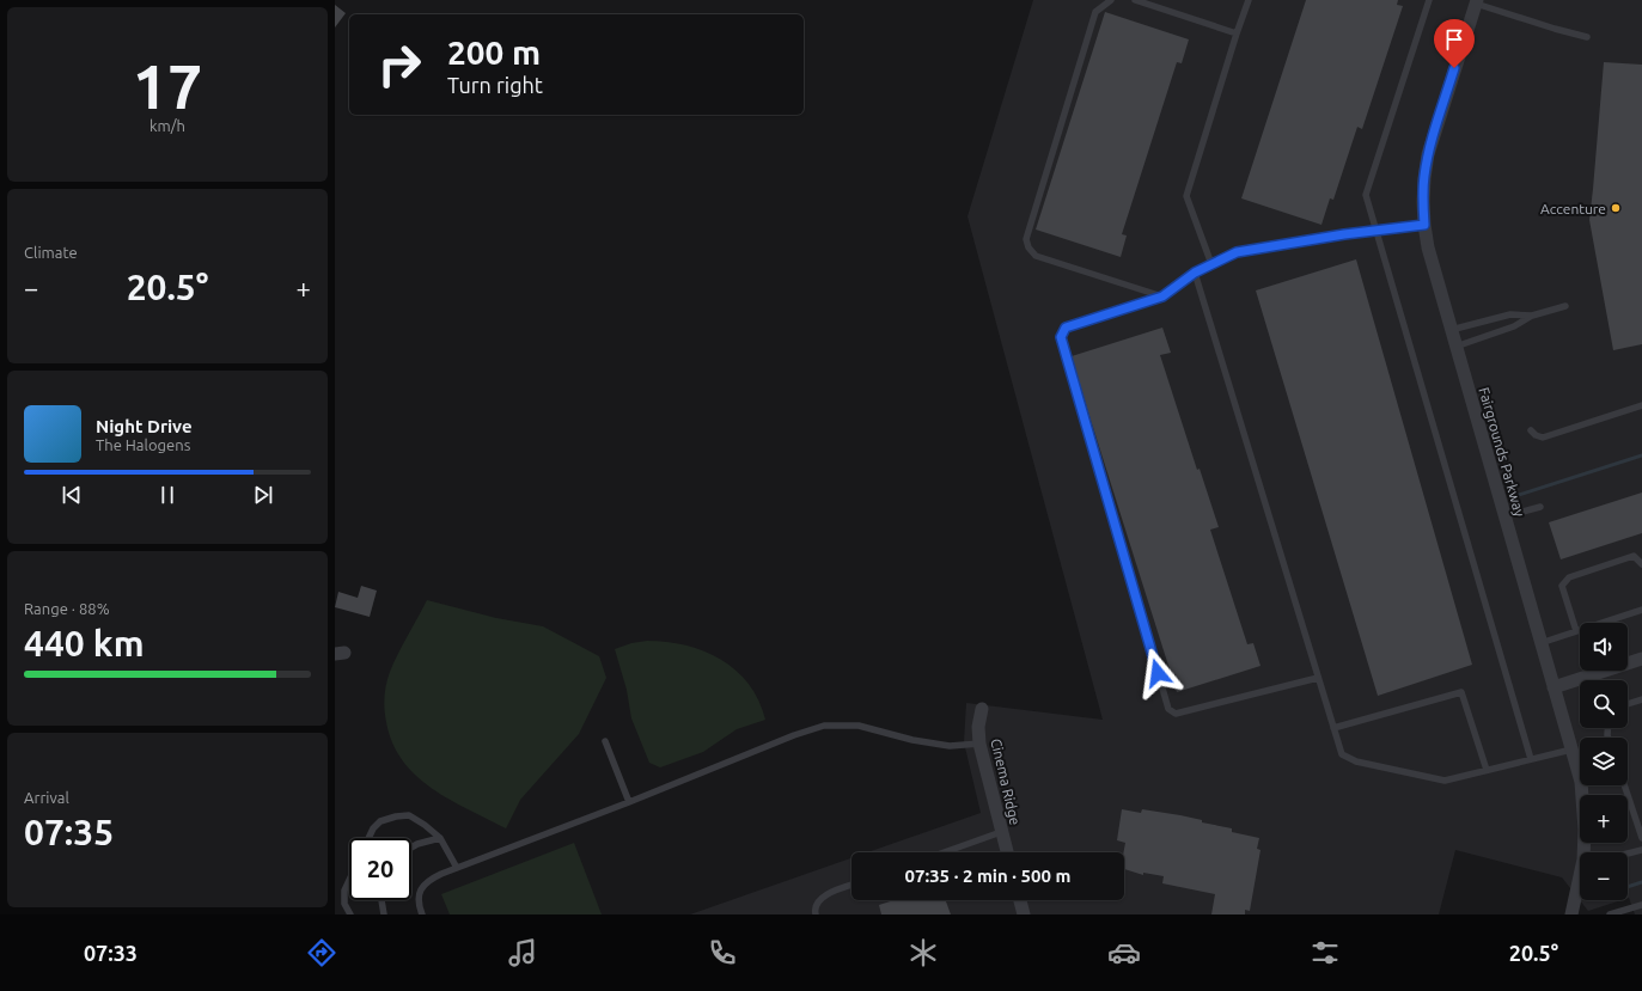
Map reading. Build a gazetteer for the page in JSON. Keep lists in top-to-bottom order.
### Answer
{
  "streets": {
    "street": ["Fairgrounds Parkway", "Cinema Ridge"]
  },
  "places": ["Accenture"],
  "page": {
    "tile": [
      ["17", "km/h"],
      "Climate",
      ["Range · 88%", "440 km"],
      ["Arrival", "07:35"]
    ],
    "turn": ["200 m", "Turn right"],
    "heat": ["−", "20.5°", "+"],
    "song": ["Night Drive", "The Halogens"],
    "map_buttons": ["+", "−"],
    "limit": "20",
    "trip": "07:35 · 2 min · 500 m",
    "tabs": ["07:33", "20.5°"]
  }
}
